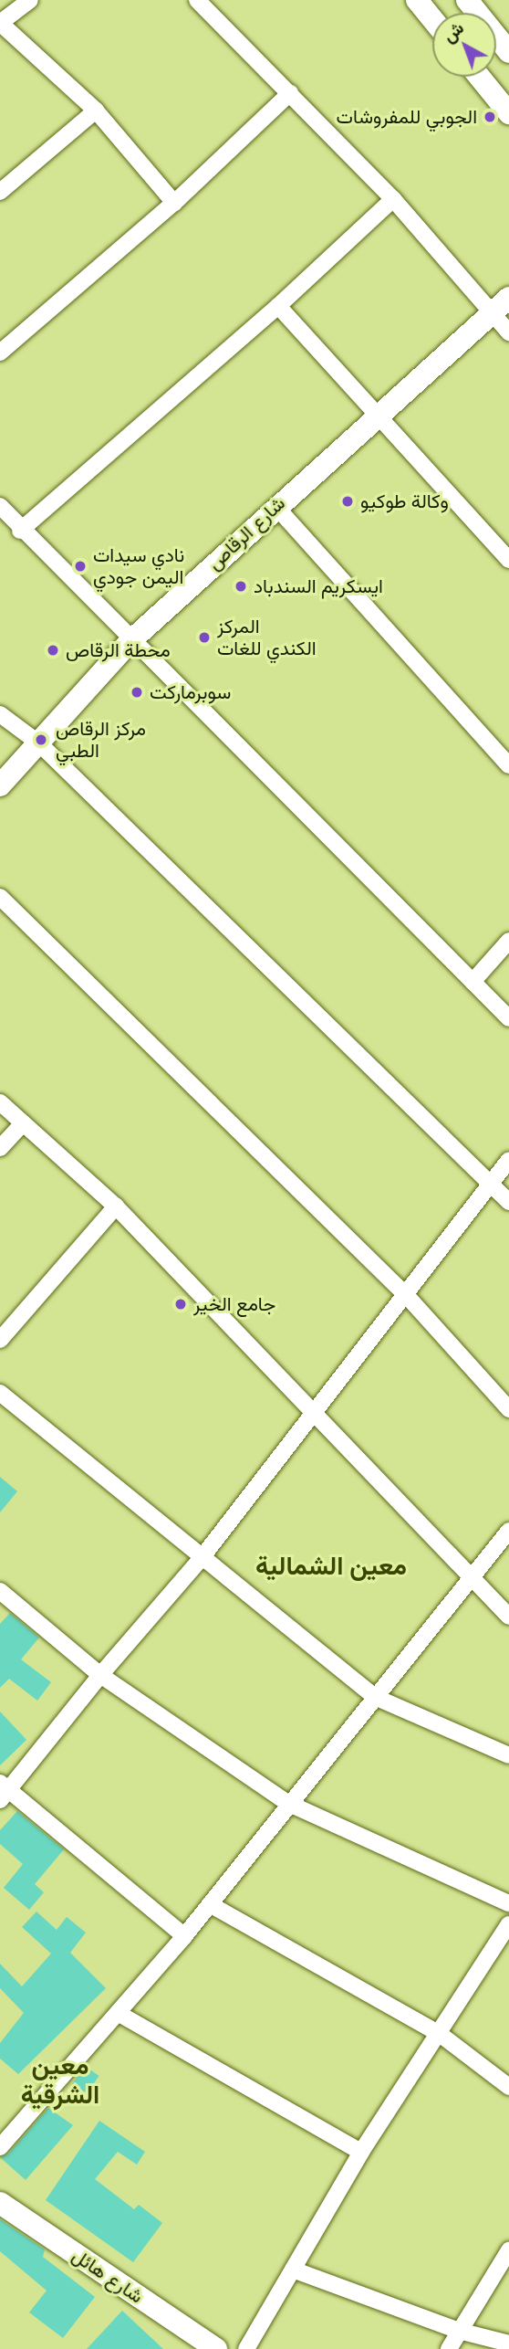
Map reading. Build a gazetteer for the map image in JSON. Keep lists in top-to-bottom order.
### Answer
{
  "streets": {
    "street": ["شارع الرقاص", "شارع هائل"]
  },
  "districts": ["معين الشمالية", "معين الشرقية"],
  "places": [
    "الجوبي للمفروشات",
    "وكالة طوكيو",
    "نادي سيدات اليمن جودي",
    "ايسكريم السندباد",
    "المركز الكندي للغات",
    "محطة الرقاص",
    "سوبرماركت",
    "مركز الرقاص الطبي",
    "جامع الخير"
  ],
  "north": "top left"
}
